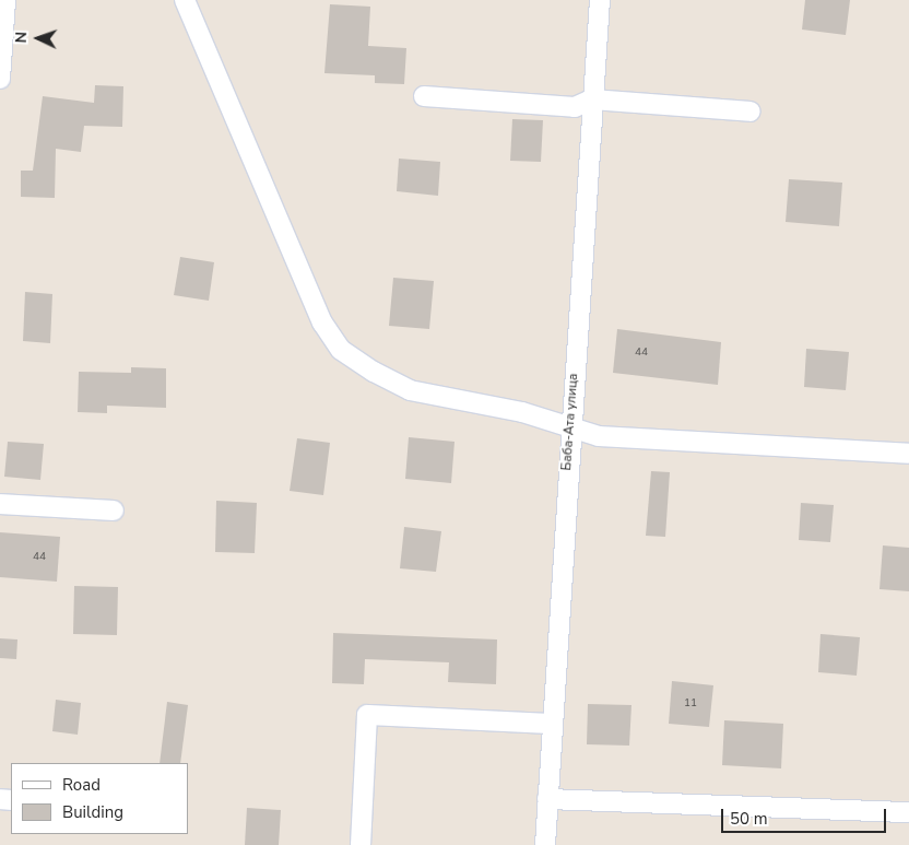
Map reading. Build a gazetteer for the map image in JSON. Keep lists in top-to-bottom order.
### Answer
{
  "streets": {
    "street": ["Баба-Ата улица"]
  },
  "house_numbers": ["44", "44", "11"],
  "legend": ["Road", "Building"],
  "scale_bar": "50 m",
  "north": "left"
}
